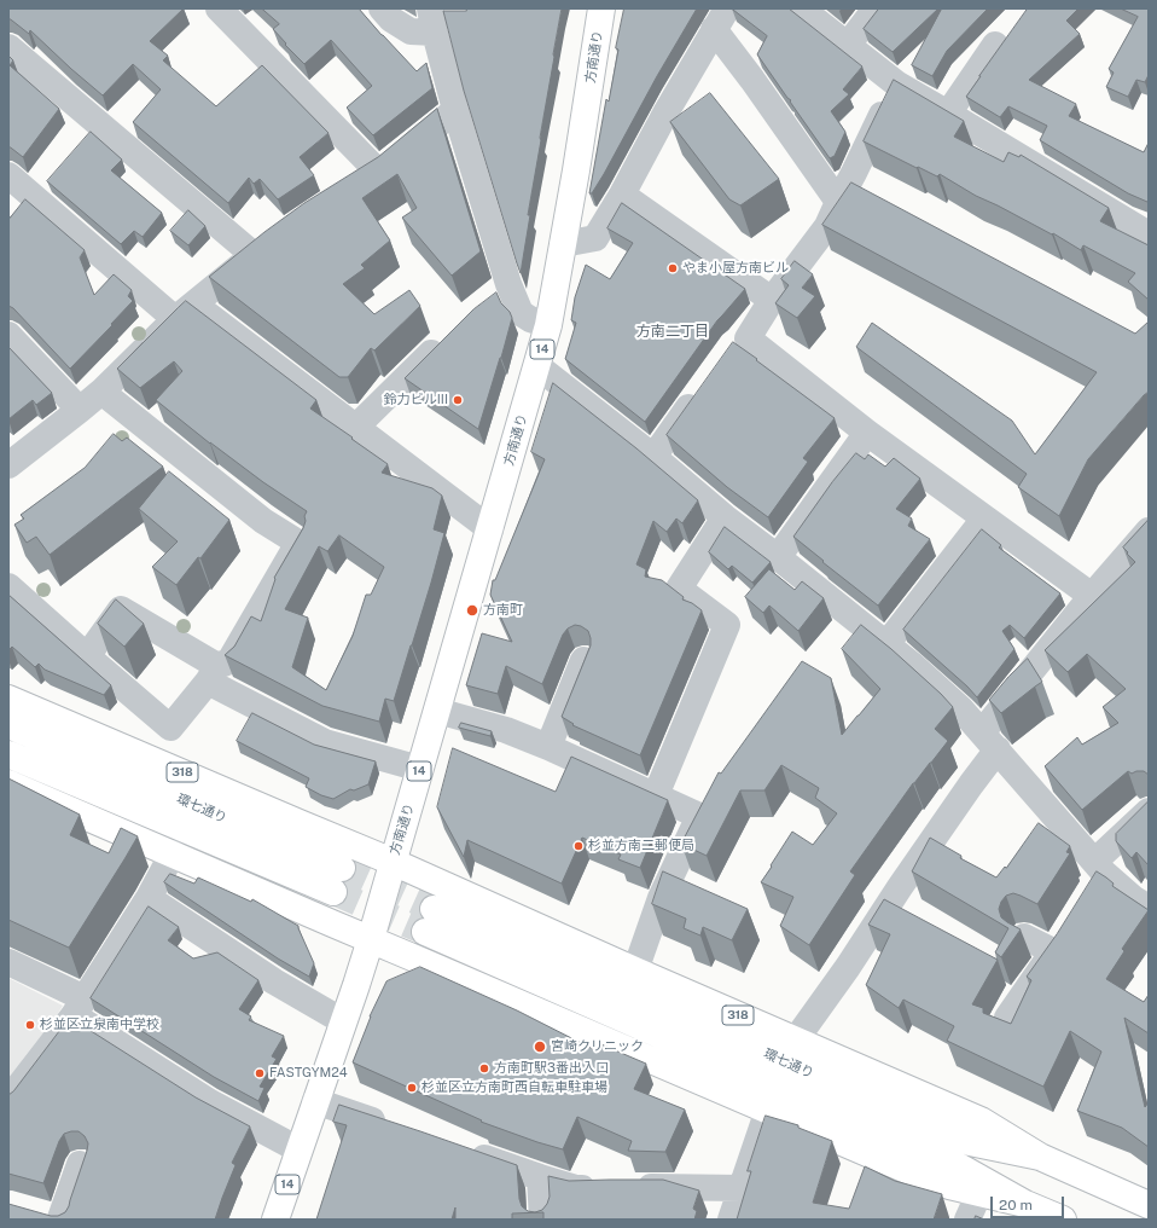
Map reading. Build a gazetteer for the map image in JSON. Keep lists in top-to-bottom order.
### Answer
{
  "streets": {
    "main road": [
      "方南通り",
      "14",
      "318",
      "環七通り"
    ]
  },
  "crossings": [
    ["方南通り", "14"],
    ["方南通り", "318"],
    ["14", "318"],
    ["318", "環七通り"]
  ],
  "districts": ["方南二丁目"],
  "places": [
    "やま小屋方南ビル",
    "鈴力ビルIII",
    "方南町",
    "杉並方南二郵便局",
    "杉並区立泉南中学校",
    "宮崎クリニック",
    "方南町駅3番出入口",
    "FASTGYM24",
    "杉並区立方南町西自転車駐車場"
  ],
  "scale_bar": "20 m"
}
